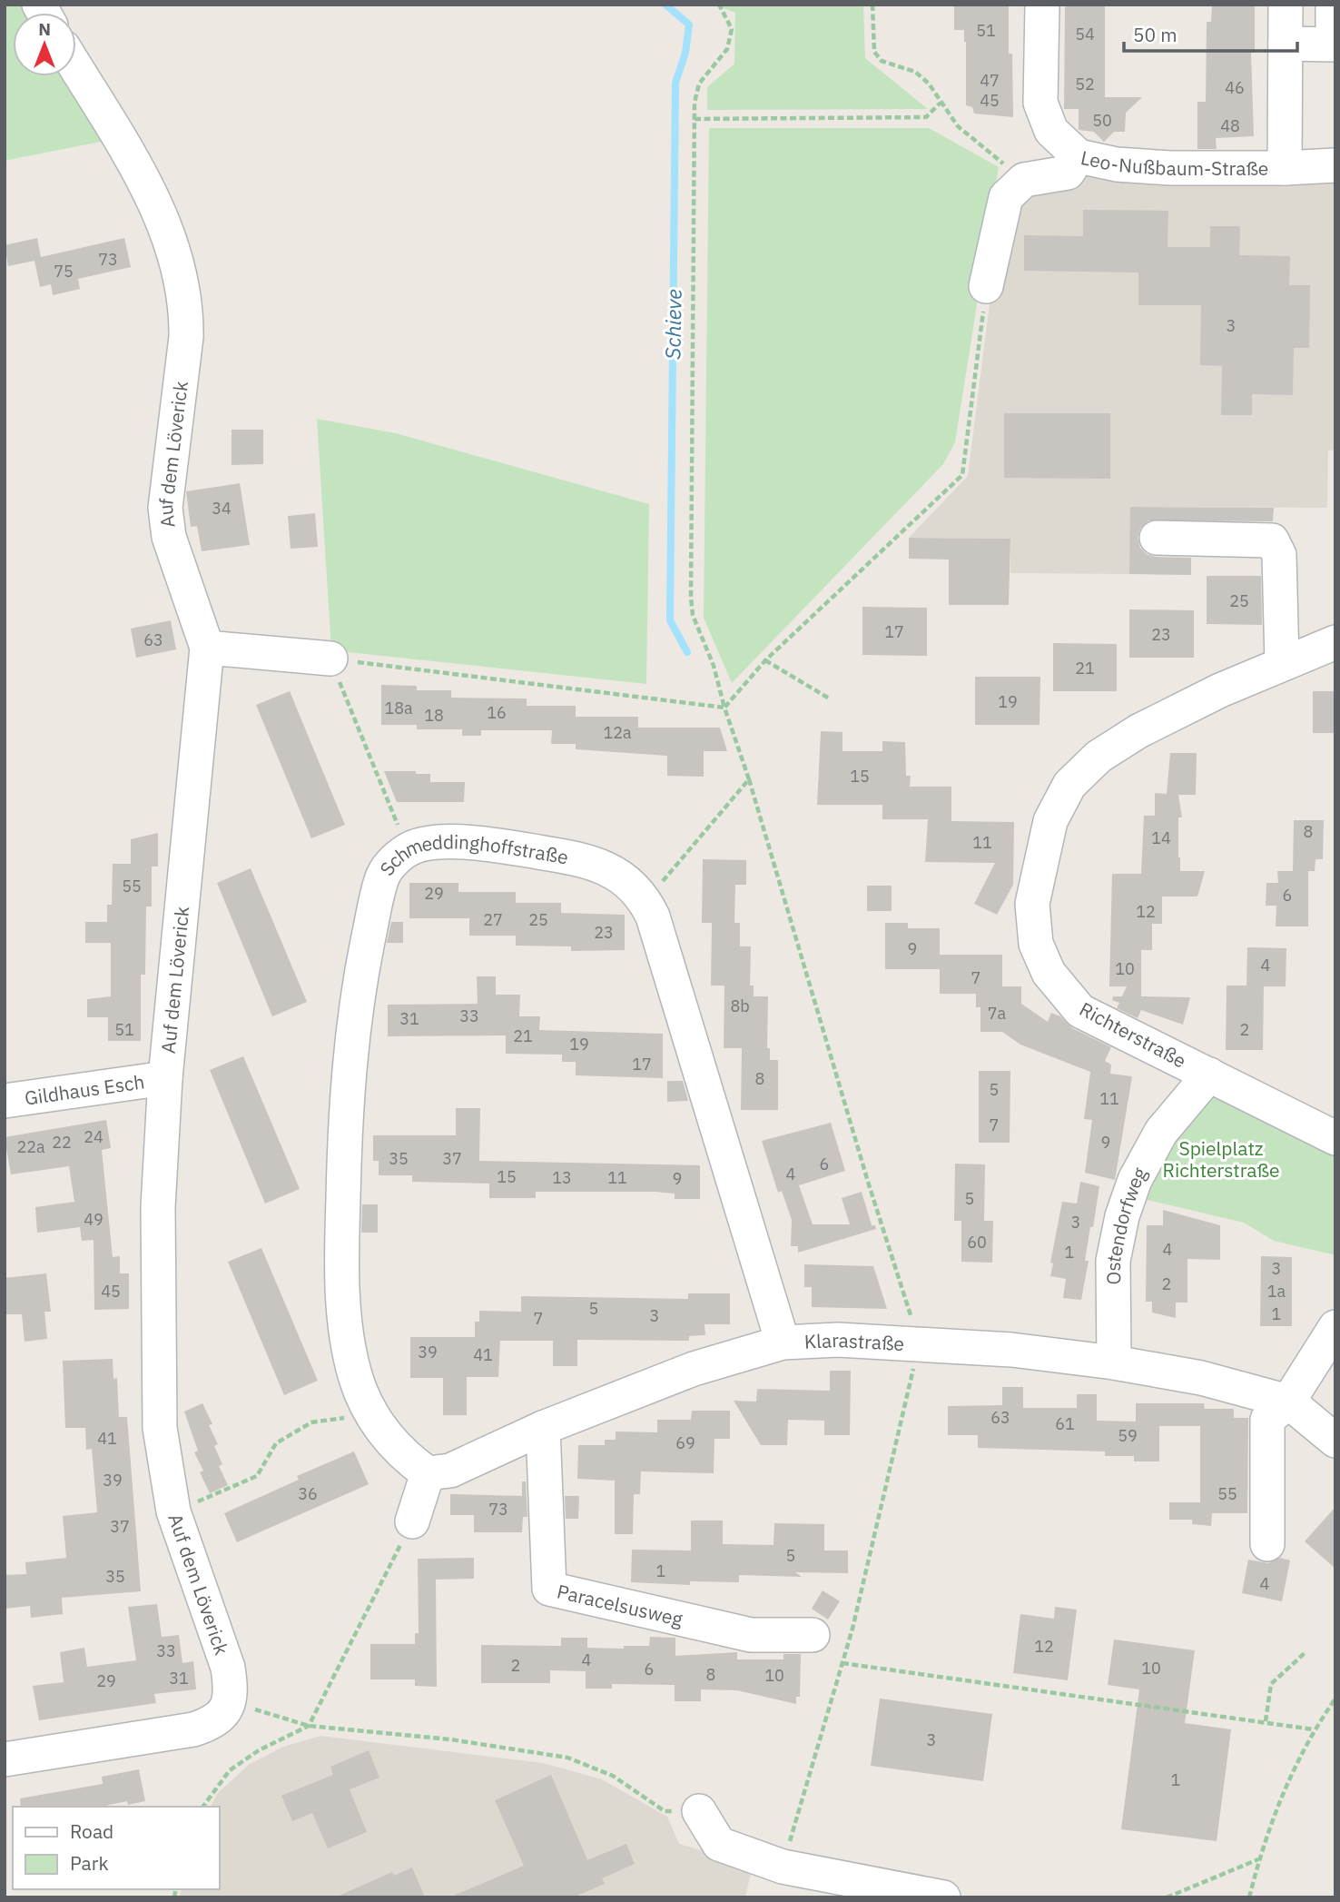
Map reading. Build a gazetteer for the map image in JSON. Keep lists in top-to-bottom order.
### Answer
{
  "streets": {
    "street": [
      "Leo-Nußbaum-Straße",
      "Auf dem Löverick",
      "Schmeddinghoffstraße",
      "Richterstraße",
      "Gildhaus Esch",
      "Ostendorfweg",
      "Klarastraße",
      "Paracelsusweg"
    ]
  },
  "crossings": [
    ["Auf dem Löverick", "Gildhaus Esch"],
    ["Schmeddinghoffstraße", "Klarastraße"],
    ["Richterstraße", "Ostendorfweg"],
    ["Ostendorfweg", "Klarastraße"],
    ["Klarastraße", "Paracelsusweg"]
  ],
  "water": ["Schieve"],
  "parks": ["Spielplatz Richterstraße"],
  "house_numbers": [
    "51",
    "54",
    "47",
    "52",
    "46",
    "45",
    "50",
    "48",
    "73",
    "75",
    "3",
    "34",
    "25",
    "17",
    "23",
    "63",
    "21",
    "19",
    "18a",
    "16",
    "18",
    "12a",
    "15",
    "8",
    "14",
    "11",
    "55",
    "29",
    "6",
    "12",
    "27",
    "25",
    "23",
    "9",
    "4",
    "10",
    "7",
    "8b",
    "7a",
    "33",
    "31",
    "51",
    "2",
    "21",
    "19",
    "17",
    "8",
    "5",
    "11",
    "7",
    "24",
    "22",
    "9",
    "22a",
    "35",
    "37",
    "6",
    "4",
    "15",
    "13",
    "11",
    "9",
    "5",
    "49",
    "3",
    "60",
    "4",
    "1",
    "3",
    "2",
    "45",
    "1a",
    "5",
    "1",
    "3",
    "7",
    "39",
    "41",
    "63",
    "61",
    "59",
    "41",
    "69",
    "39",
    "36",
    "55",
    "73",
    "37",
    "5",
    "1",
    "35",
    "4",
    "12",
    "33",
    "4",
    "2",
    "10",
    "6",
    "8",
    "10",
    "31",
    "29",
    "3",
    "1"
  ],
  "legend": ["Road", "Park"],
  "scale_bar": "50 m",
  "north": "top"
}
